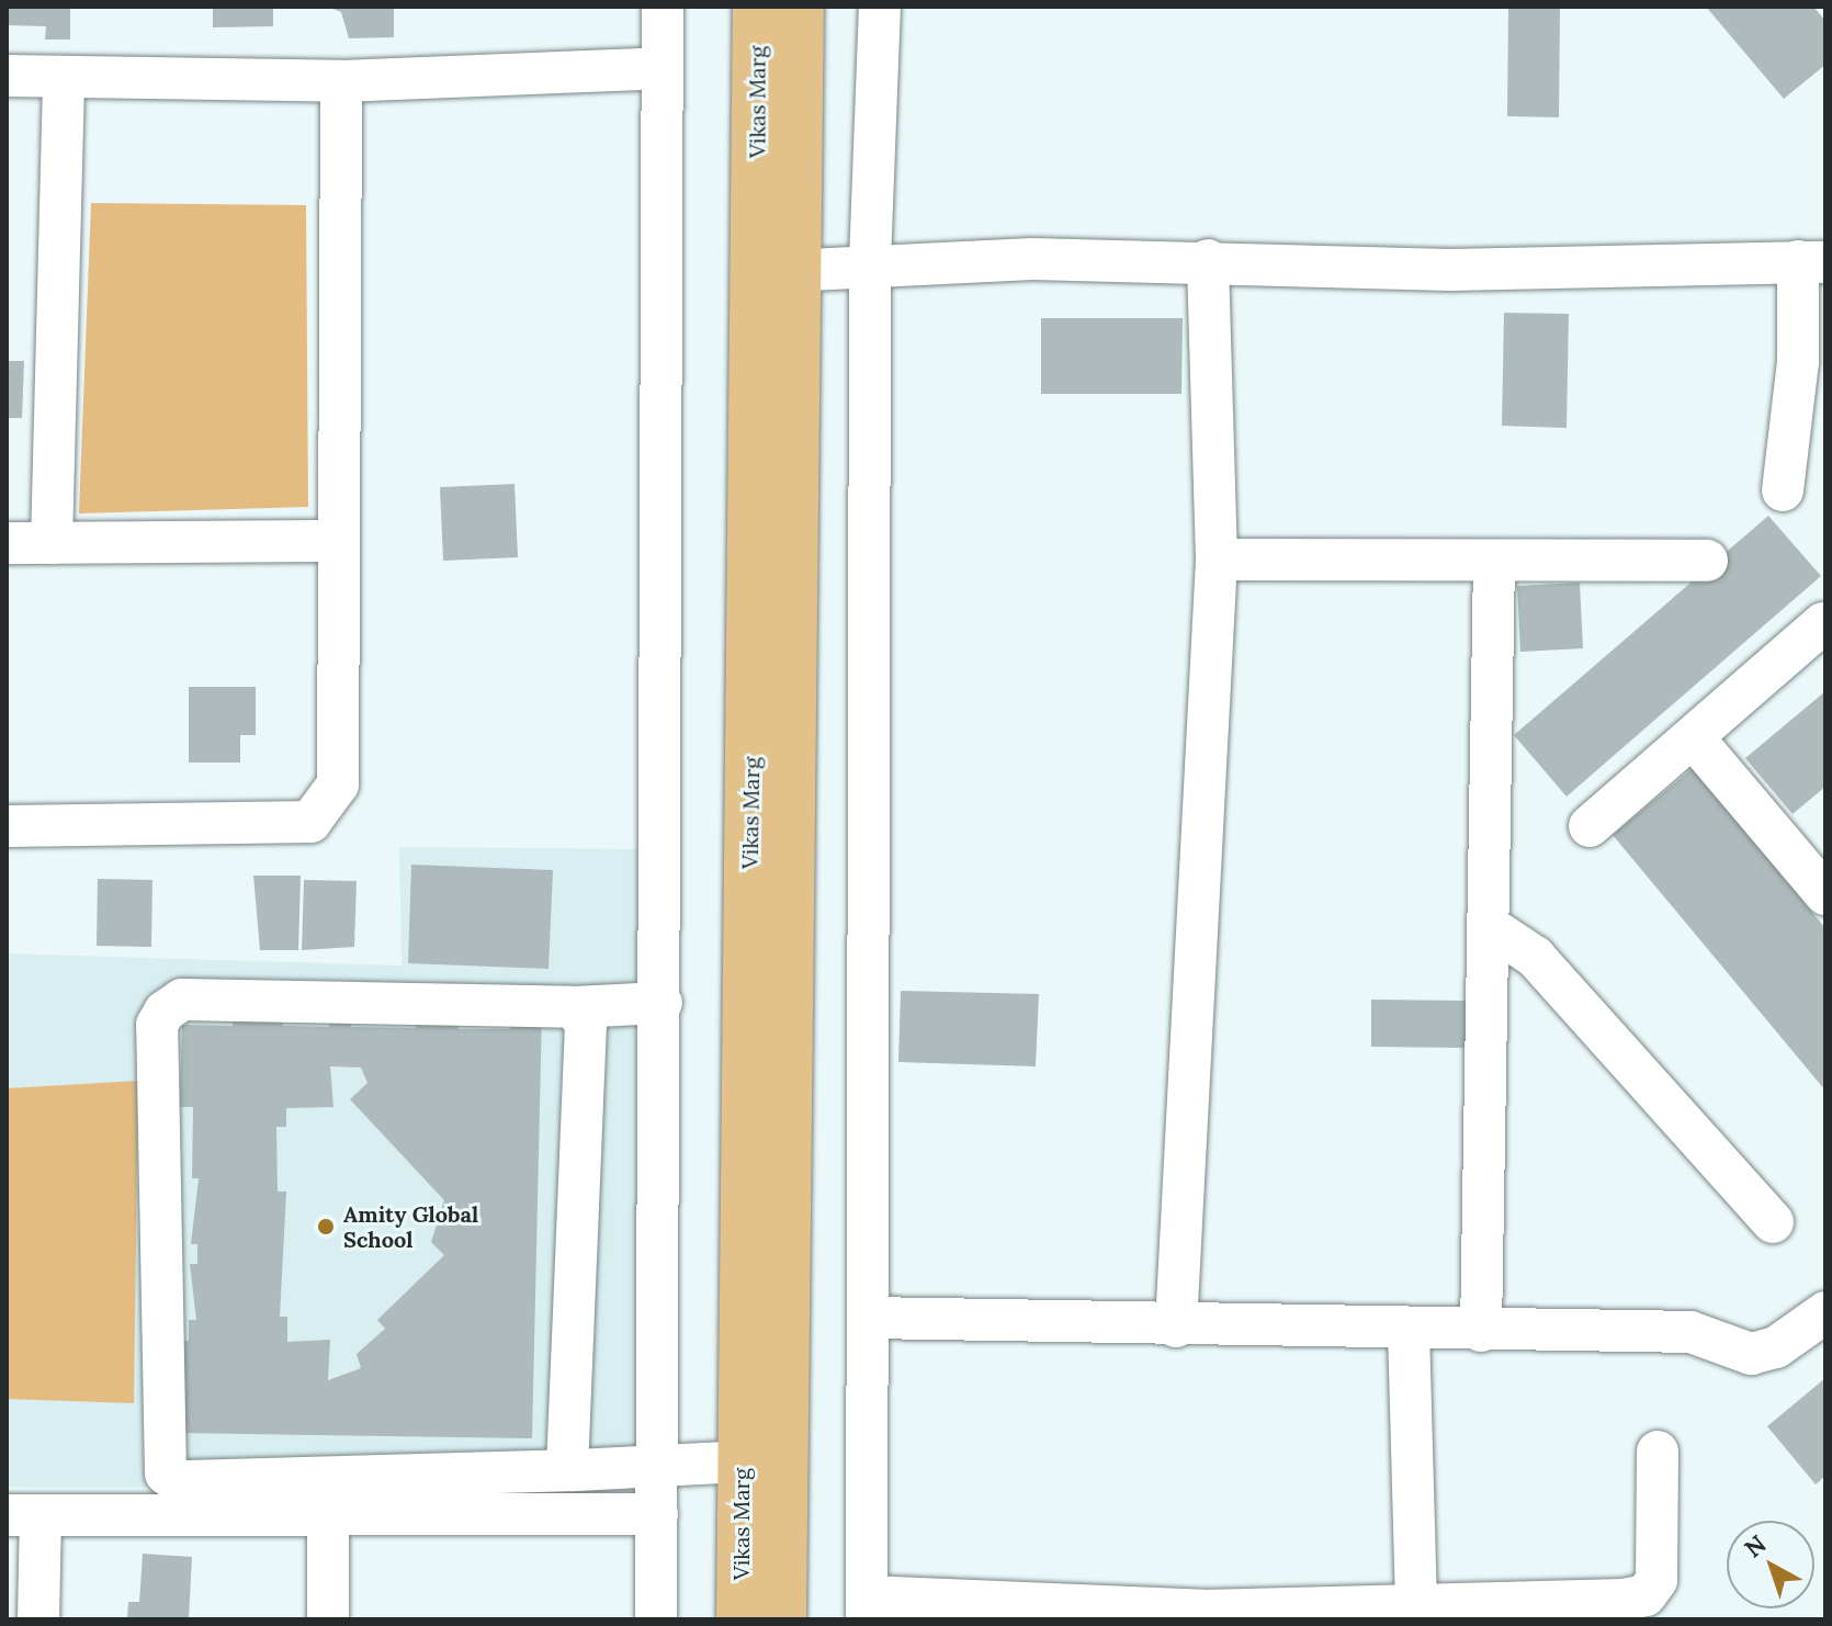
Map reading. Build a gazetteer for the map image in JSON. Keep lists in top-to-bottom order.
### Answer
{
  "streets": {
    "main road": ["Vikas Marg"]
  },
  "places": ["Amity Global School"],
  "north": "top left"
}
